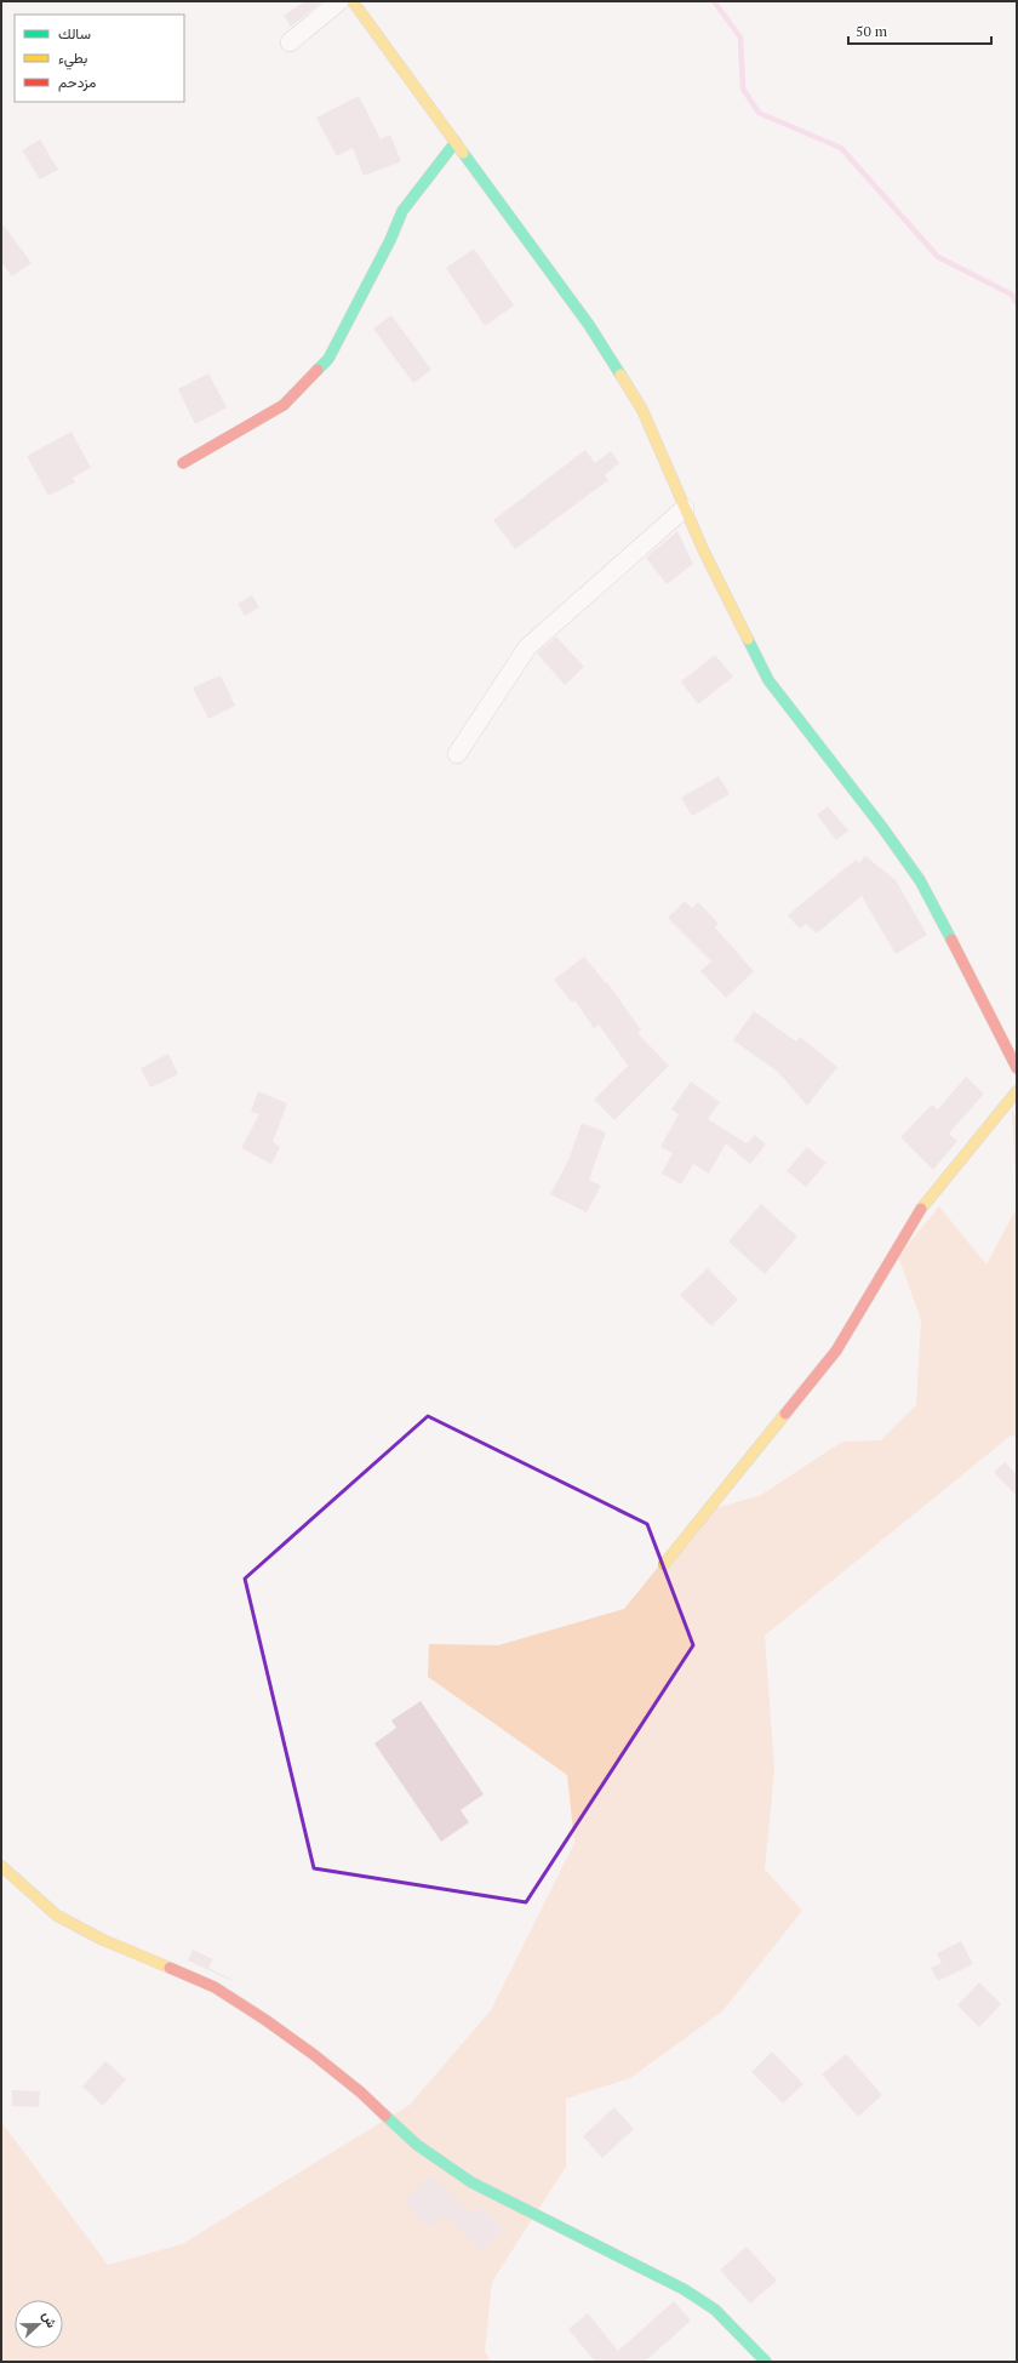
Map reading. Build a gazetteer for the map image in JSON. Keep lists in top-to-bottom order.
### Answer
{
  "legend": ["سالك", "بطيء", "مزدحم"],
  "scale_bar": "50 m",
  "north": "right"
}
